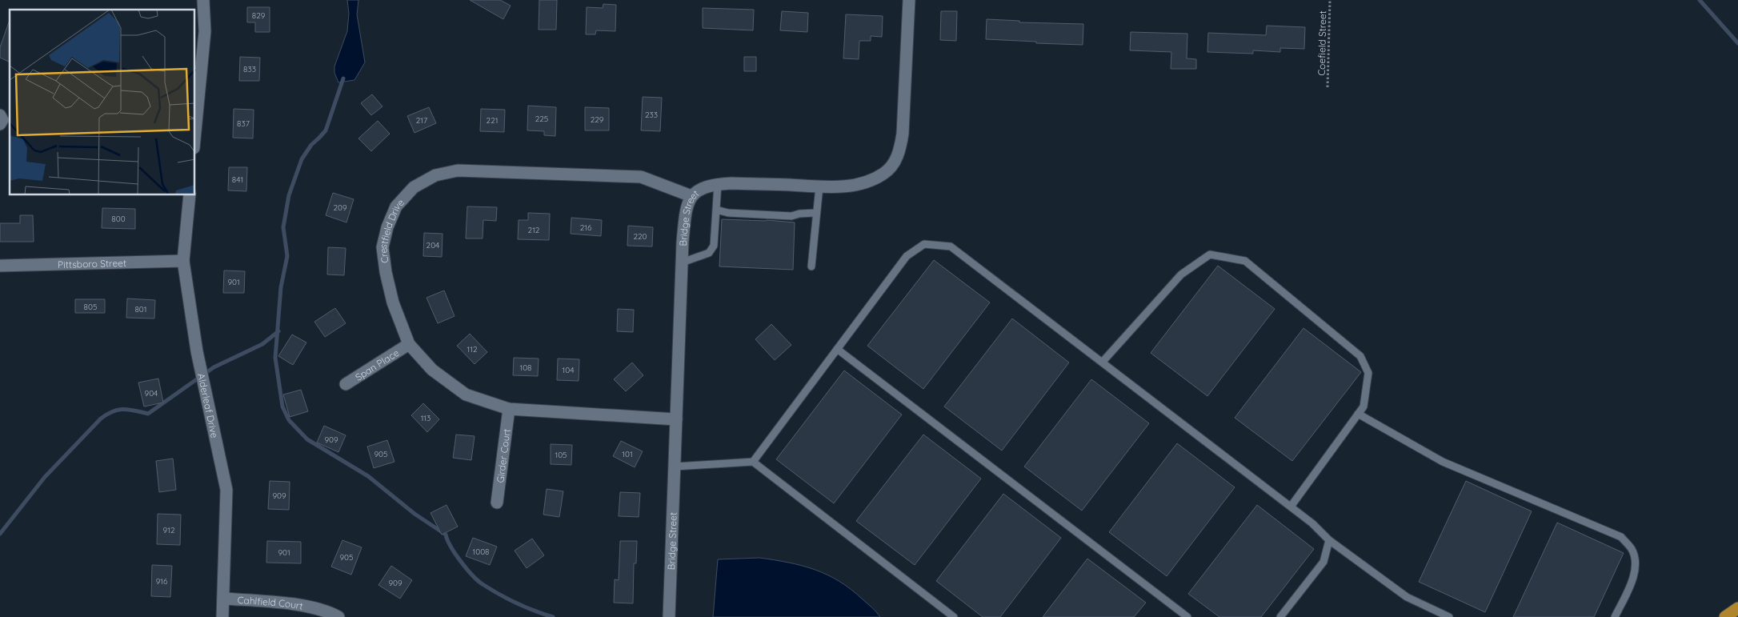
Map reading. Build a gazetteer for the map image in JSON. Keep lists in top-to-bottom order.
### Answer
{
  "streets": {
    "street": [
      "Bridge Street",
      "Crestfield Drive",
      "Pittsboro Street",
      "Span Place",
      "Alderleaf Drive",
      "Girder Court",
      "Cahlfield Court"
    ],
    "path": ["Coefield Street"]
  },
  "crossings": [
    ["Bridge Street", "Crestfield Drive"],
    ["Crestfield Drive", "Span Place"],
    ["Crestfield Drive", "Girder Court"],
    ["Pittsboro Street", "Alderleaf Drive"],
    ["Alderleaf Drive", "Cahlfield Court"]
  ],
  "house_numbers": [
    "829",
    "833",
    "233",
    "225",
    "229",
    "217",
    "221",
    "837",
    "841",
    "209",
    "800",
    "216",
    "212",
    "220",
    "204",
    "901",
    "805",
    "801",
    "112",
    "108",
    "104",
    "904",
    "113",
    "909",
    "905",
    "101",
    "105",
    "909",
    "912",
    "1008",
    "901",
    "905",
    "916",
    "909"
  ]
}
